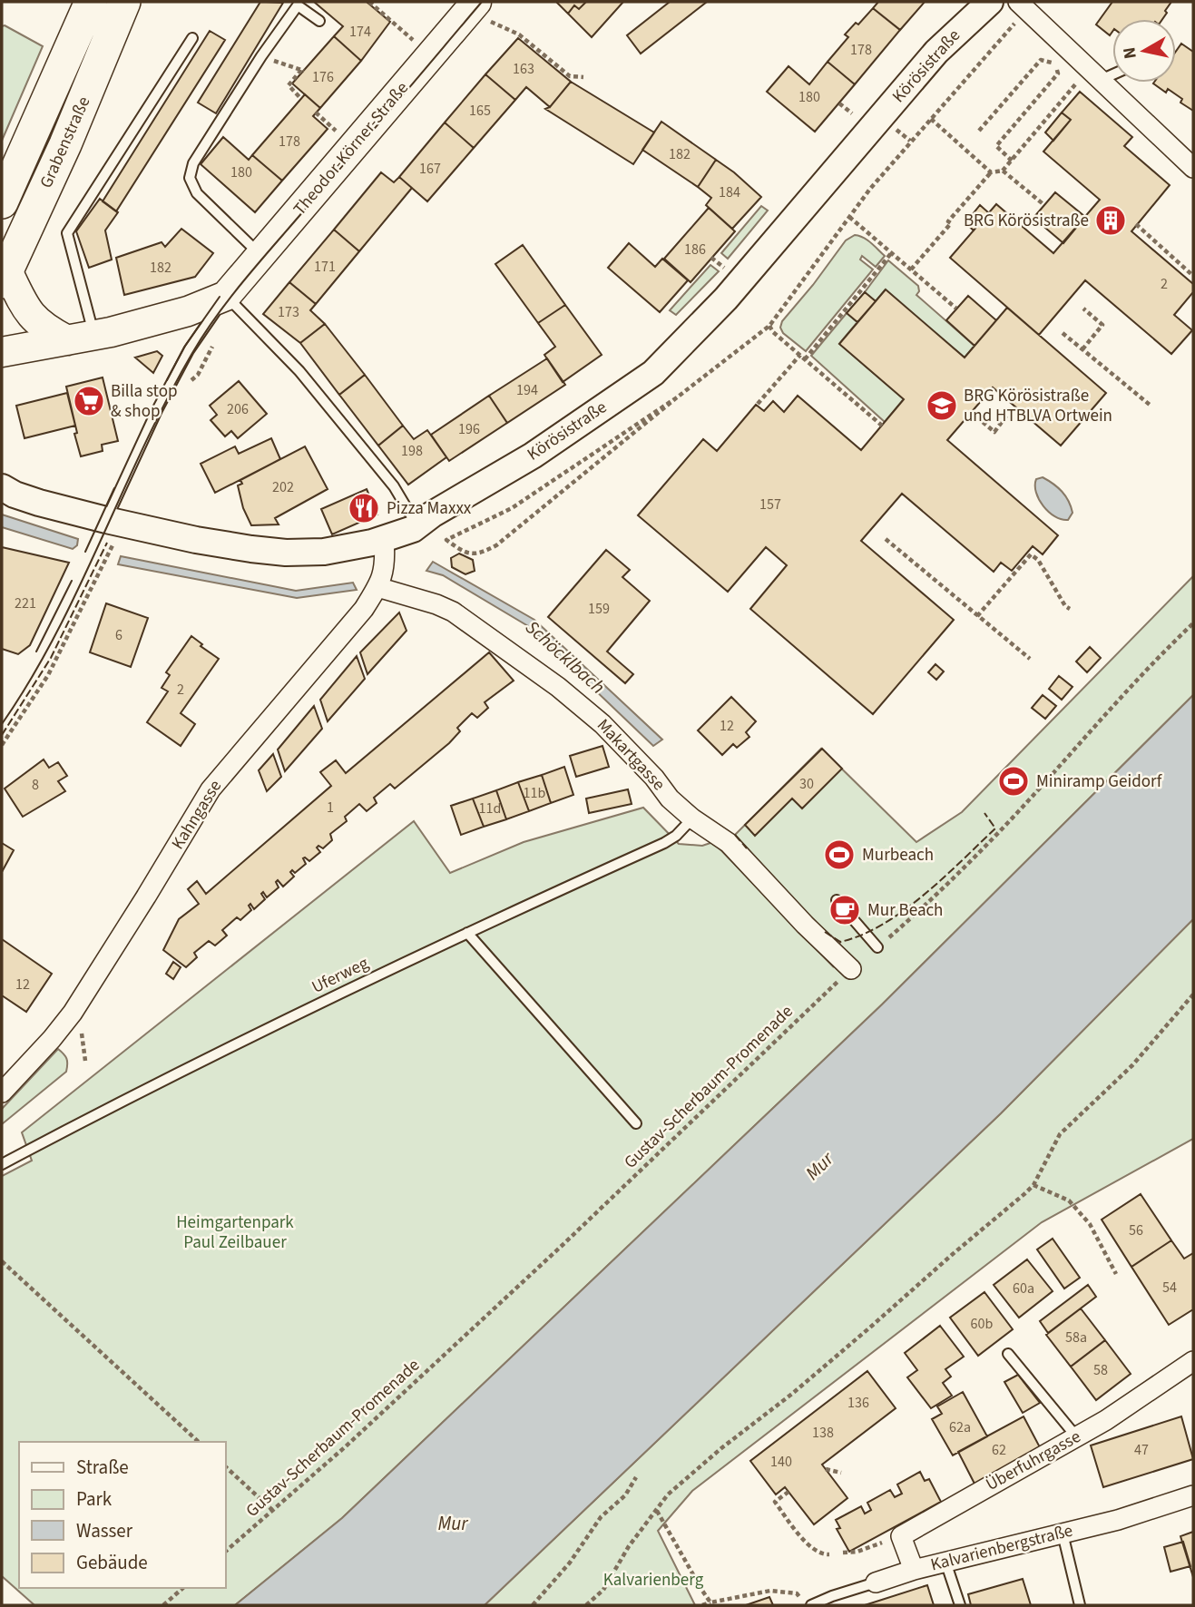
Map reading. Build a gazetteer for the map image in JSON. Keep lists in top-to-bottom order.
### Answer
{
  "streets": {
    "main road": ["Grabenstraße", "Theodor-Körner-Straße"],
    "street": [
      "Körösistraße",
      "Makartgasse",
      "Kahngasse",
      "Überfuhrgasse",
      "Kalvarienbergstraße"
    ],
    "lane": ["Uferweg"],
    "path": ["Gustav-Scherbaum-Promenade"]
  },
  "crossings": [
    ["Körösistraße", "Theodor-Körner-Straße"],
    ["Makartgasse", "Kahngasse"],
    ["Makartgasse", "Uferweg"],
    ["Makartgasse", "Gustav-Scherbaum-Promenade"]
  ],
  "water": ["Schöcklbach", "Mur"],
  "parks": ["Heimgartenpark Paul Zeilbauer", "Kalvarienberg"],
  "places": {
    "building": ["BRG Körösistraße"],
    "supermarket": ["Billa stop & shop"],
    "school or university": ["BRG Körösistraße und HTBLVA Ortwein"],
    "restaurant": ["Pizza Maxxx"],
    "sports": ["Miniramp Geidorf", "Murbeach"],
    "cafe": ["Mur Beach"]
  },
  "house_numbers": [
    "174",
    "178",
    "163",
    "176",
    "180",
    "165",
    "178",
    "182",
    "167",
    "180",
    "184",
    "186",
    "171",
    "182",
    "2",
    "173",
    "194",
    "206",
    "196",
    "198",
    "202",
    "157",
    "221",
    "159",
    "6",
    "2",
    "12",
    "30",
    "8",
    "11b",
    "1",
    "11d",
    "12",
    "56",
    "54",
    "60a",
    "60b",
    "58a",
    "58",
    "136",
    "62a",
    "138",
    "62",
    "47",
    "140"
  ],
  "legend": [
    "Straße",
    "Park",
    "Wasser",
    "Gebäude"
  ],
  "north": "left"
}
